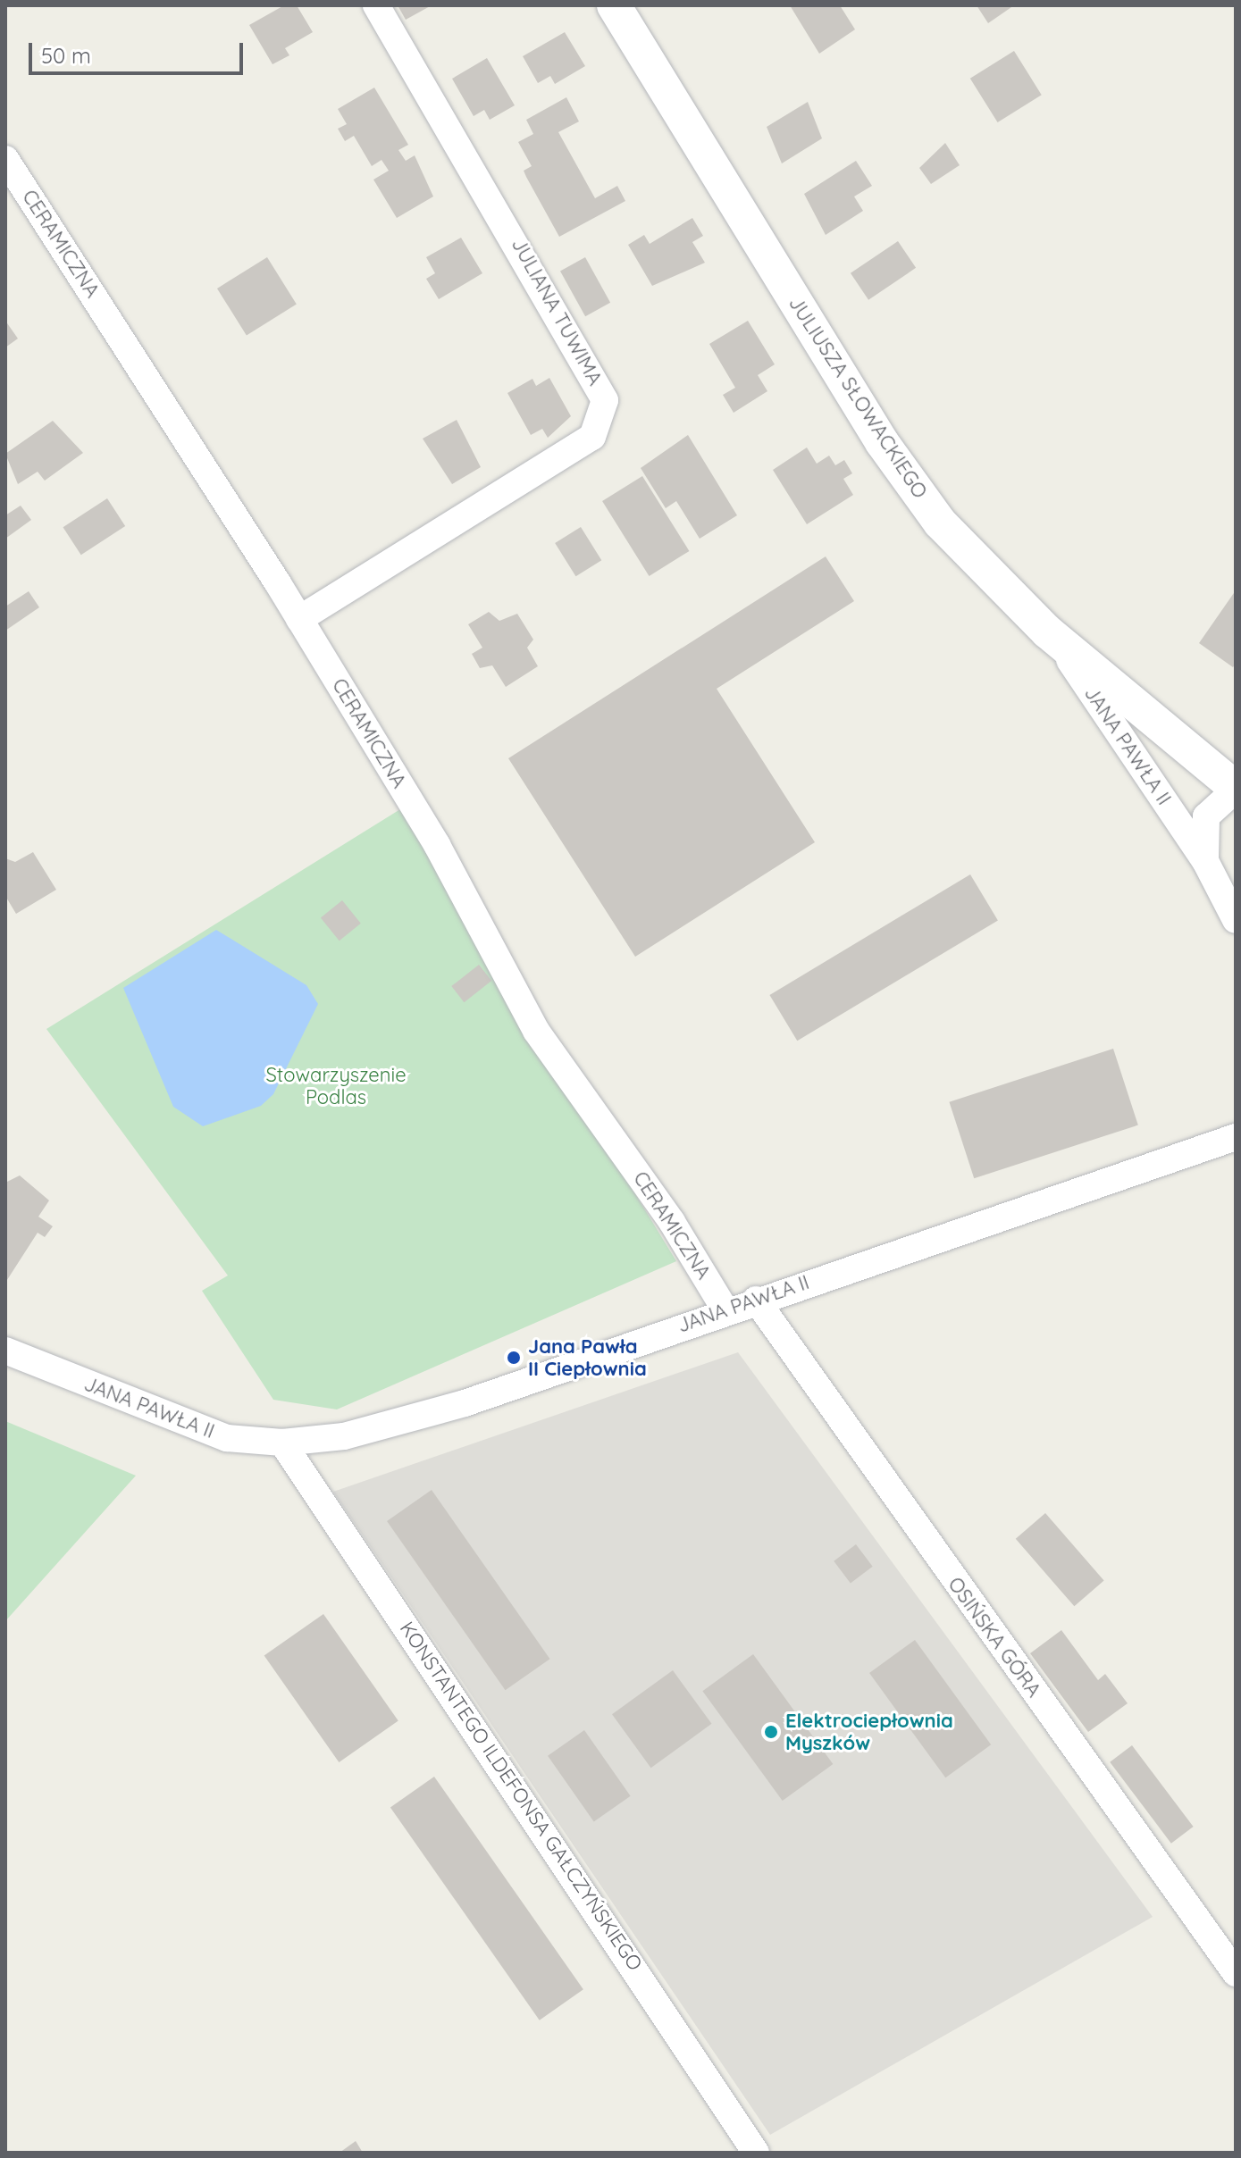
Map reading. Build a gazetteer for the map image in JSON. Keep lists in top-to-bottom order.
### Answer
{
  "streets": {
    "street": [
      "CERAMICZNA",
      "JULIANA TUWIMA",
      "JULIUSZA SŁOWACKIEGO",
      "JANA PAWŁA II",
      "OSIŃSKA GÓRA",
      "KONSTANTEGO ILDEFONSA GAŁCZYŃSKIEGO"
    ]
  },
  "crossings": [
    ["CERAMICZNA", "JULIANA TUWIMA"],
    ["CERAMICZNA", "JANA PAWŁA II"],
    ["JULIUSZA SŁOWACKIEGO", "JANA PAWŁA II"],
    ["JANA PAWŁA II", "OSIŃSKA GÓRA"],
    ["JANA PAWŁA II", "KONSTANTEGO ILDEFONSA GAŁCZYŃSKIEGO"]
  ],
  "parks": ["Stowarzyszenie Podlas"],
  "places": ["Jana Pawła II Ciepłownia", "Elektrociepłownia Myszków"],
  "scale_bar": "50 m"
}
